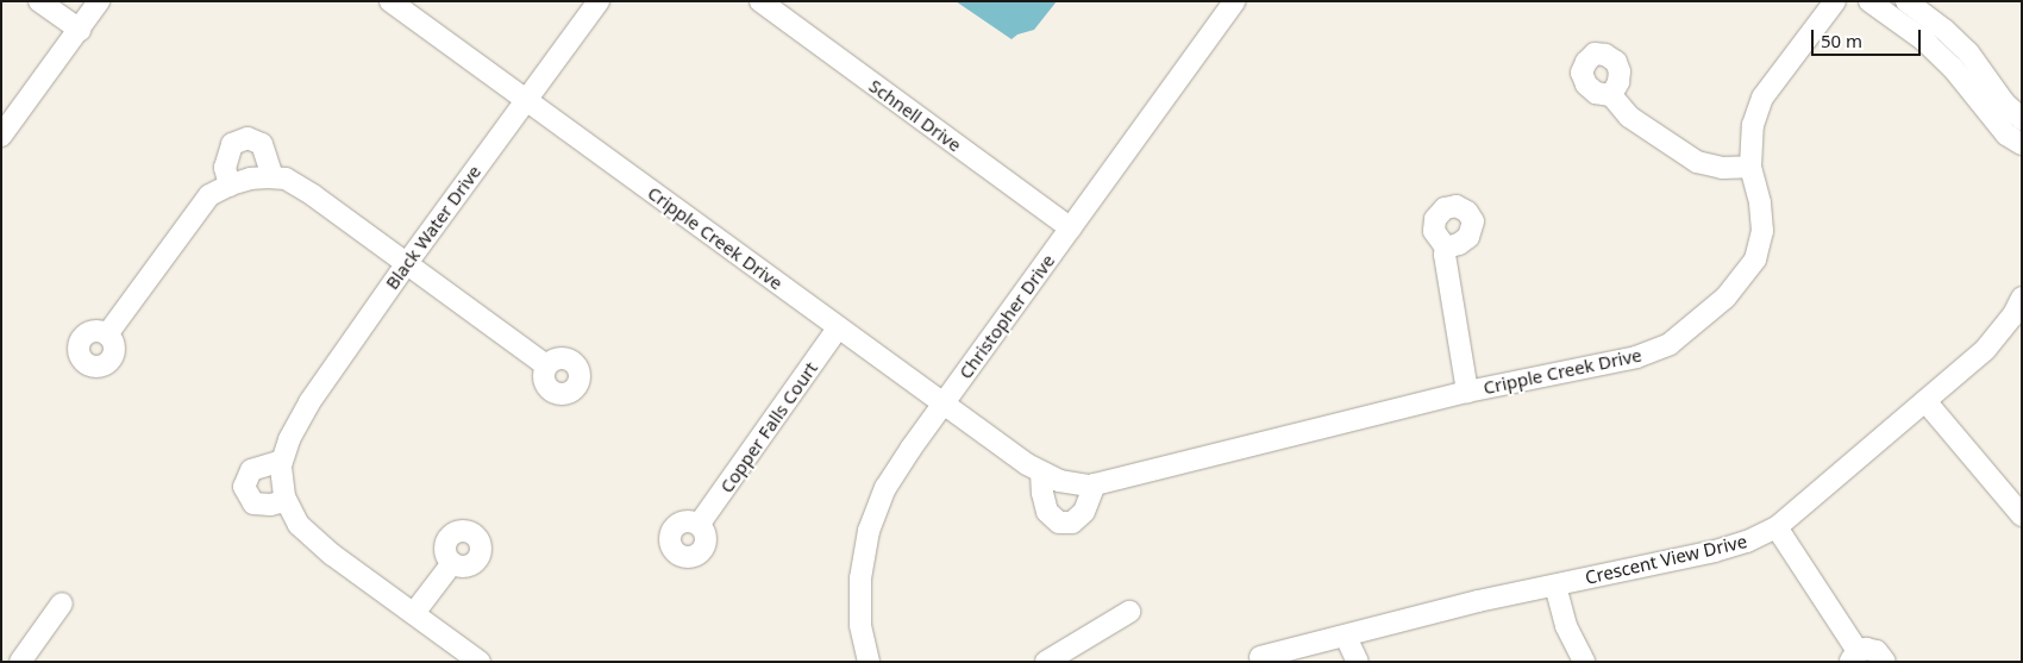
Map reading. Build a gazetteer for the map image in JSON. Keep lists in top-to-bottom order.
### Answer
{
  "streets": {
    "street": [
      "Schnell Drive",
      "Black Water Drive",
      "Cripple Creek Drive",
      "Christopher Drive",
      "Copper Falls Court",
      "Crescent View Drive"
    ]
  },
  "crossings": [
    ["Schnell Drive", "Christopher Drive"],
    ["Black Water Drive", "Cripple Creek Drive"],
    ["Cripple Creek Drive", "Christopher Drive"],
    ["Cripple Creek Drive", "Copper Falls Court"]
  ],
  "scale_bar": "50 m"
}
